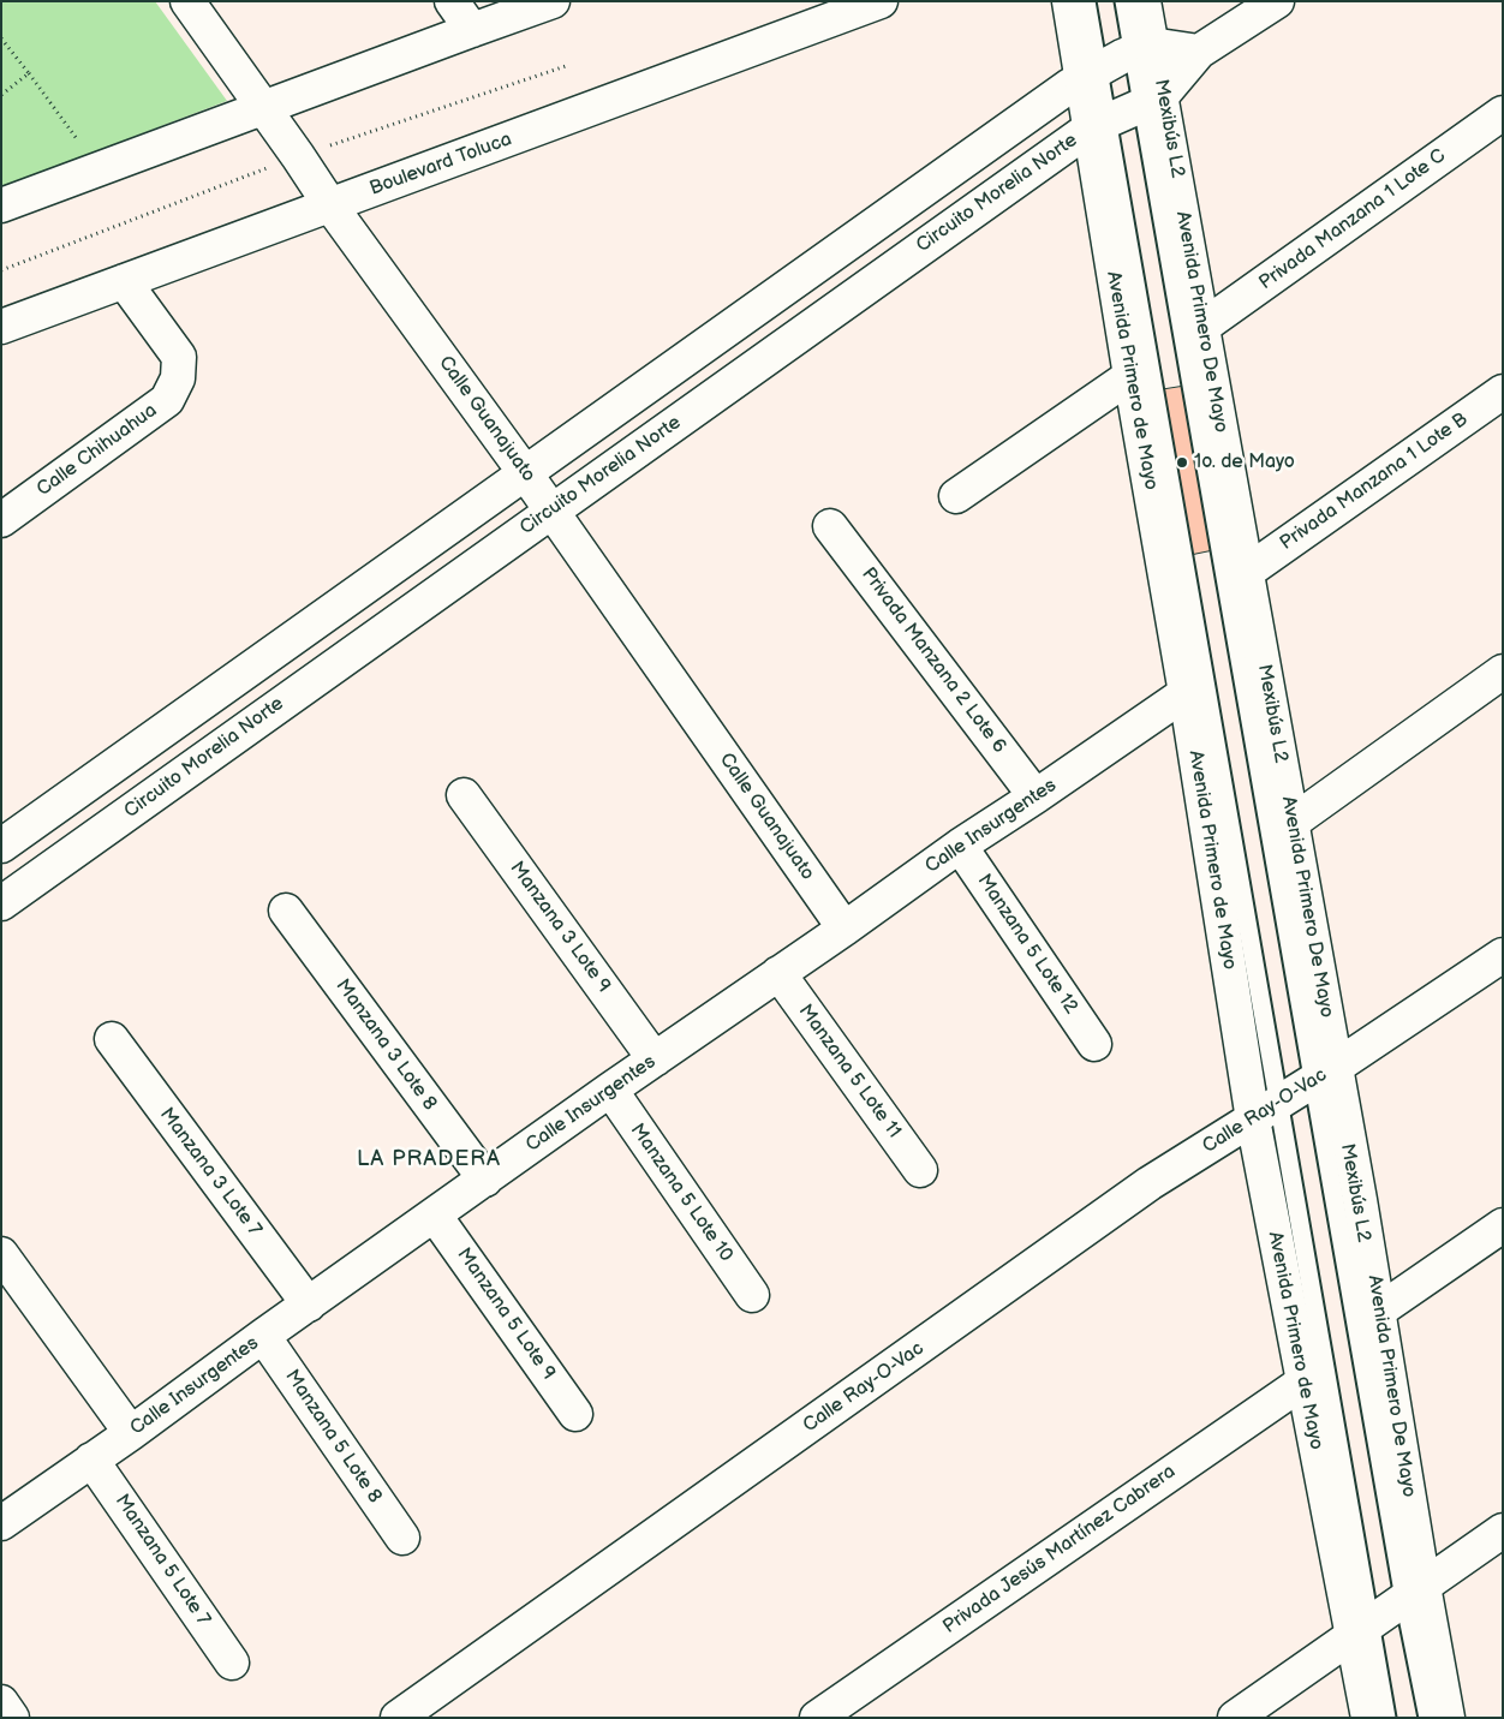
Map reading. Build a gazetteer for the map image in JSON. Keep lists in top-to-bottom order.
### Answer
{
  "streets": {
    "main road": [
      "Boulevard Toluca",
      "Circuito Morelia Norte",
      "Privada Manzana 1 Lote C",
      "Avenida Primero De Mayo",
      "Avenida Primero de Mayo",
      "Calle Guanajuato",
      "Calle Chihuahua",
      "Privada Manzana 1 Lote B",
      "Privada Manzana 2 Lote 6",
      "Calle Insurgentes",
      "Manzana 3 Lote 9",
      "Manzana 5 Lote 12",
      "Manzana 3 Lote 8",
      "Manzana 5 Lote 11",
      "Calle Ray-O-Vac",
      "Manzana 3 Lote 7",
      "Manzana 5 Lote 10",
      "Manzana 5 Lote 9",
      "Manzana 5 Lote 8",
      "Privada Jesús Martínez Cabrera",
      "Manzana 5 Lote 7"
    ],
    "lane": ["Mexibús L2"]
  },
  "crossings": [
    ["Mexibús L2", "Circuito Morelia Norte"],
    ["Mexibús L2", "Avenida Primero De Mayo"],
    ["Mexibús L2", "Calle Ray-O-Vac"],
    ["Boulevard Toluca", "Calle Guanajuato"],
    ["Boulevard Toluca", "Calle Chihuahua"],
    ["Circuito Morelia Norte", "Avenida Primero De Mayo"],
    ["Circuito Morelia Norte", "Avenida Primero de Mayo"],
    ["Circuito Morelia Norte", "Calle Guanajuato"],
    ["Privada Manzana 1 Lote C", "Avenida Primero De Mayo"],
    ["Avenida Primero De Mayo", "Privada Manzana 1 Lote B"],
    ["Avenida Primero De Mayo", "Calle Ray-O-Vac"],
    ["Avenida Primero de Mayo", "Calle Insurgentes"],
    ["Avenida Primero de Mayo", "Calle Ray-O-Vac"],
    ["Avenida Primero de Mayo", "Privada Jesús Martínez Cabrera"],
    ["Calle Guanajuato", "Calle Insurgentes"],
    ["Privada Manzana 2 Lote 6", "Calle Insurgentes"],
    ["Calle Insurgentes", "Manzana 3 Lote 9"],
    ["Calle Insurgentes", "Manzana 5 Lote 12"],
    ["Calle Insurgentes", "Manzana 3 Lote 8"],
    ["Calle Insurgentes", "Manzana 5 Lote 11"],
    ["Calle Insurgentes", "Manzana 3 Lote 7"],
    ["Calle Insurgentes", "Manzana 5 Lote 10"],
    ["Calle Insurgentes", "Manzana 5 Lote 9"],
    ["Calle Insurgentes", "Manzana 5 Lote 8"],
    ["Calle Insurgentes", "Manzana 5 Lote 7"]
  ],
  "districts": ["LA PRADERA"],
  "places": ["1o. de Mayo"]
}
